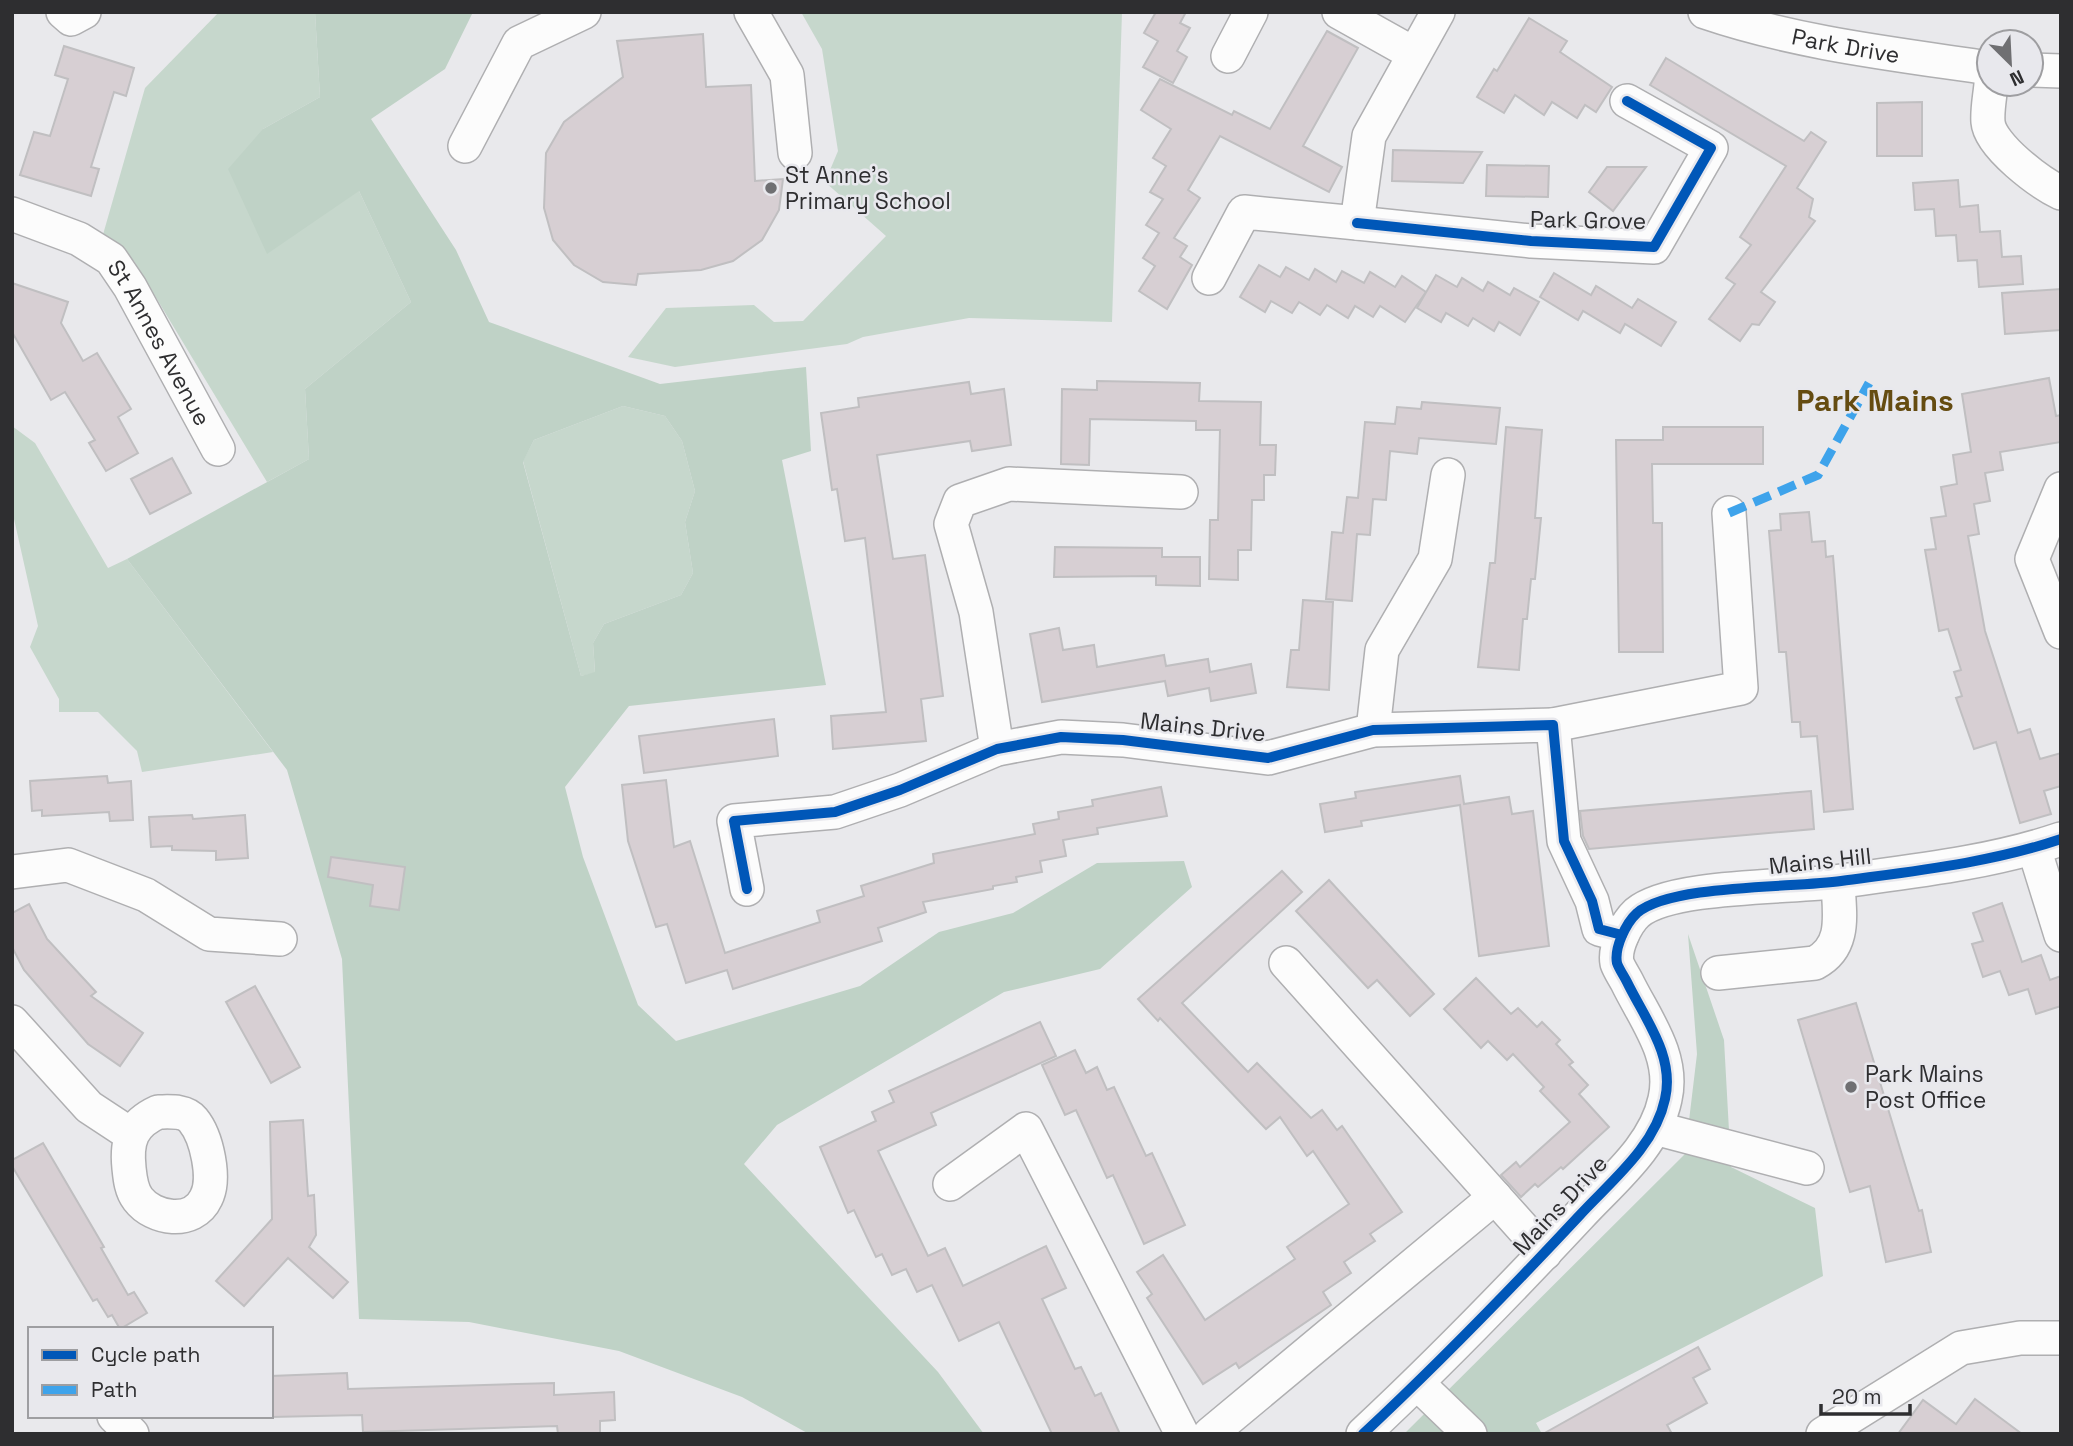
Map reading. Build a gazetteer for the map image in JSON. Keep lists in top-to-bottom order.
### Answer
{
  "streets": {
    "street": [
      "Park Drive",
      "Park Grove",
      "St Annes Avenue",
      "Mains Drive",
      "Mains Hill"
    ]
  },
  "crossings": [
    ["Mains Drive", "Mains Hill"]
  ],
  "districts": ["Park Mains"],
  "places": ["St Anne's Primary School", "Park Mains Post Office"],
  "legend": ["Cycle path", "Path"],
  "scale_bar": "20 m",
  "north": "bottom right"
}
